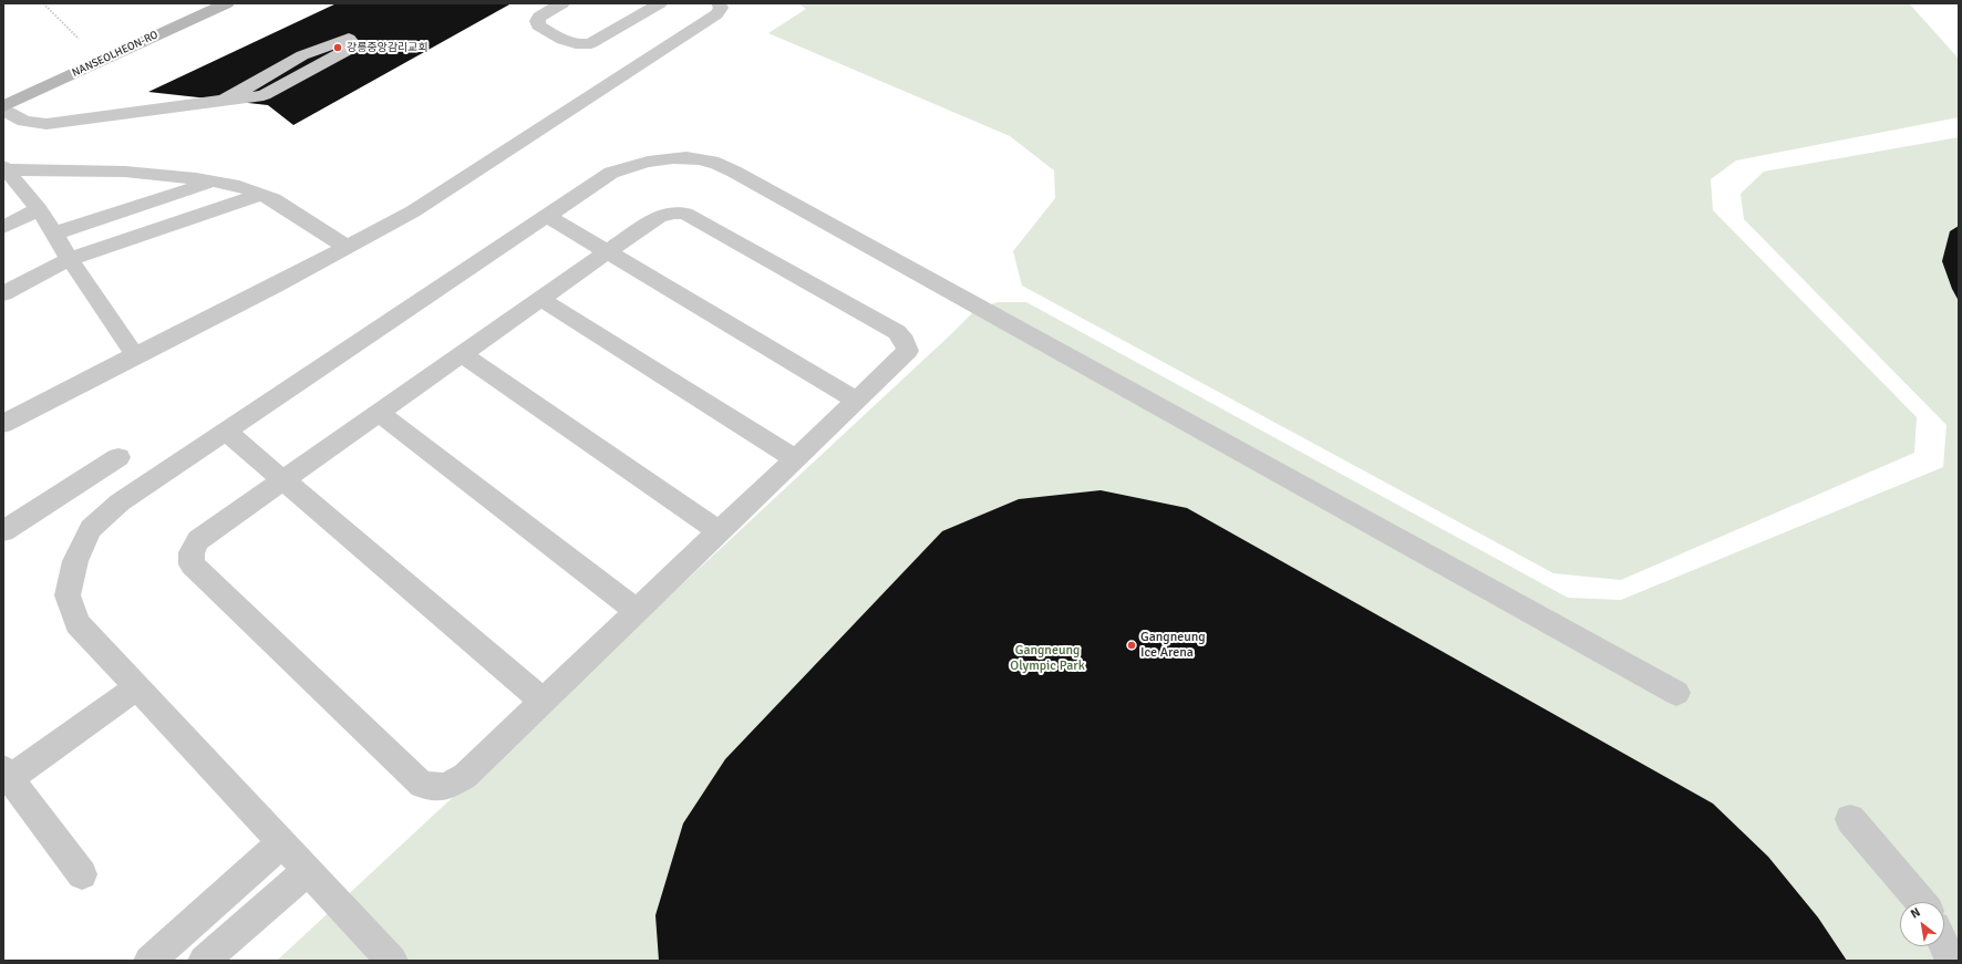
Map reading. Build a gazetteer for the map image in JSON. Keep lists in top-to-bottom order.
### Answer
{
  "streets": {
    "street": ["NANSEOLHEON-RO"]
  },
  "parks": ["Gangneung Olympic Park"],
  "places": ["강릉중앙감리교회", "Gangneung Ice Arena"],
  "north": "top left"
}
